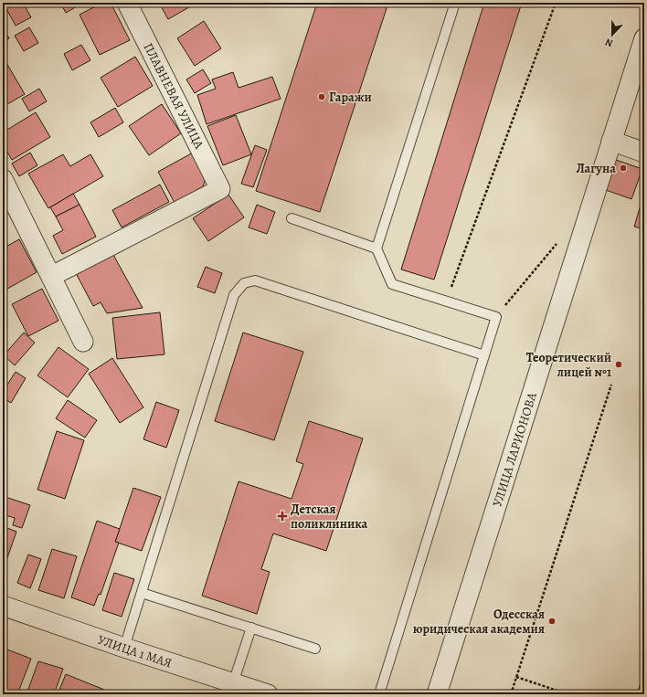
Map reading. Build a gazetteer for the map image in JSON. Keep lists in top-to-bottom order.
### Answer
{
  "streets": {
    "street": ["ПЛАВНЕВАЯ УЛИЦА", "УЛИЦА ЛАРИОНОВА", "УЛИЦА 1 МАЯ"]
  },
  "places": {
    "other": [
      "Гаражи",
      "Лагуна",
      "Теоретический лицей №1",
      "Одесская юридическая академия"
    ],
    "health": ["Детская поликлиника"]
  },
  "north": "bottom"
}
